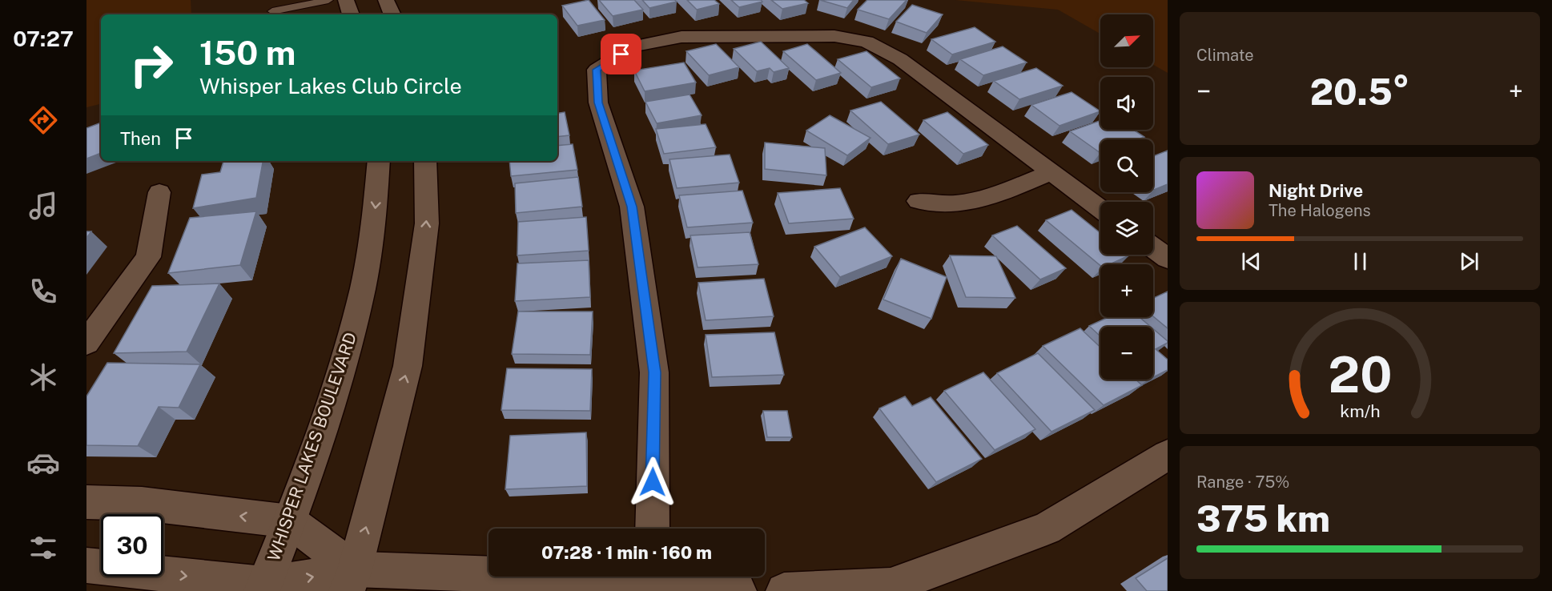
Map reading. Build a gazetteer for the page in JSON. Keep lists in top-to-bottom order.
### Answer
{
  "streets": {
    "street": ["WHISPER LAKES BOULEVARD"]
  },
  "north": "top right",
  "page": {
    "tabs": "07:27",
    "tile": [
      "Climate",
      ["Range · 75%", "375 km"]
    ],
    "map_buttons": ["+", "−"],
    "turn": ["150 m", "Whisper Lakes Club Circle"],
    "heat": ["−", "20.5°", "+"],
    "then": "Then",
    "song": ["Night Drive", "The Halogens"],
    "limit": "30",
    "trip": "07:28 · 1 min · 160 m",
    "gauge": ["20", "km/h"]
  }
}
